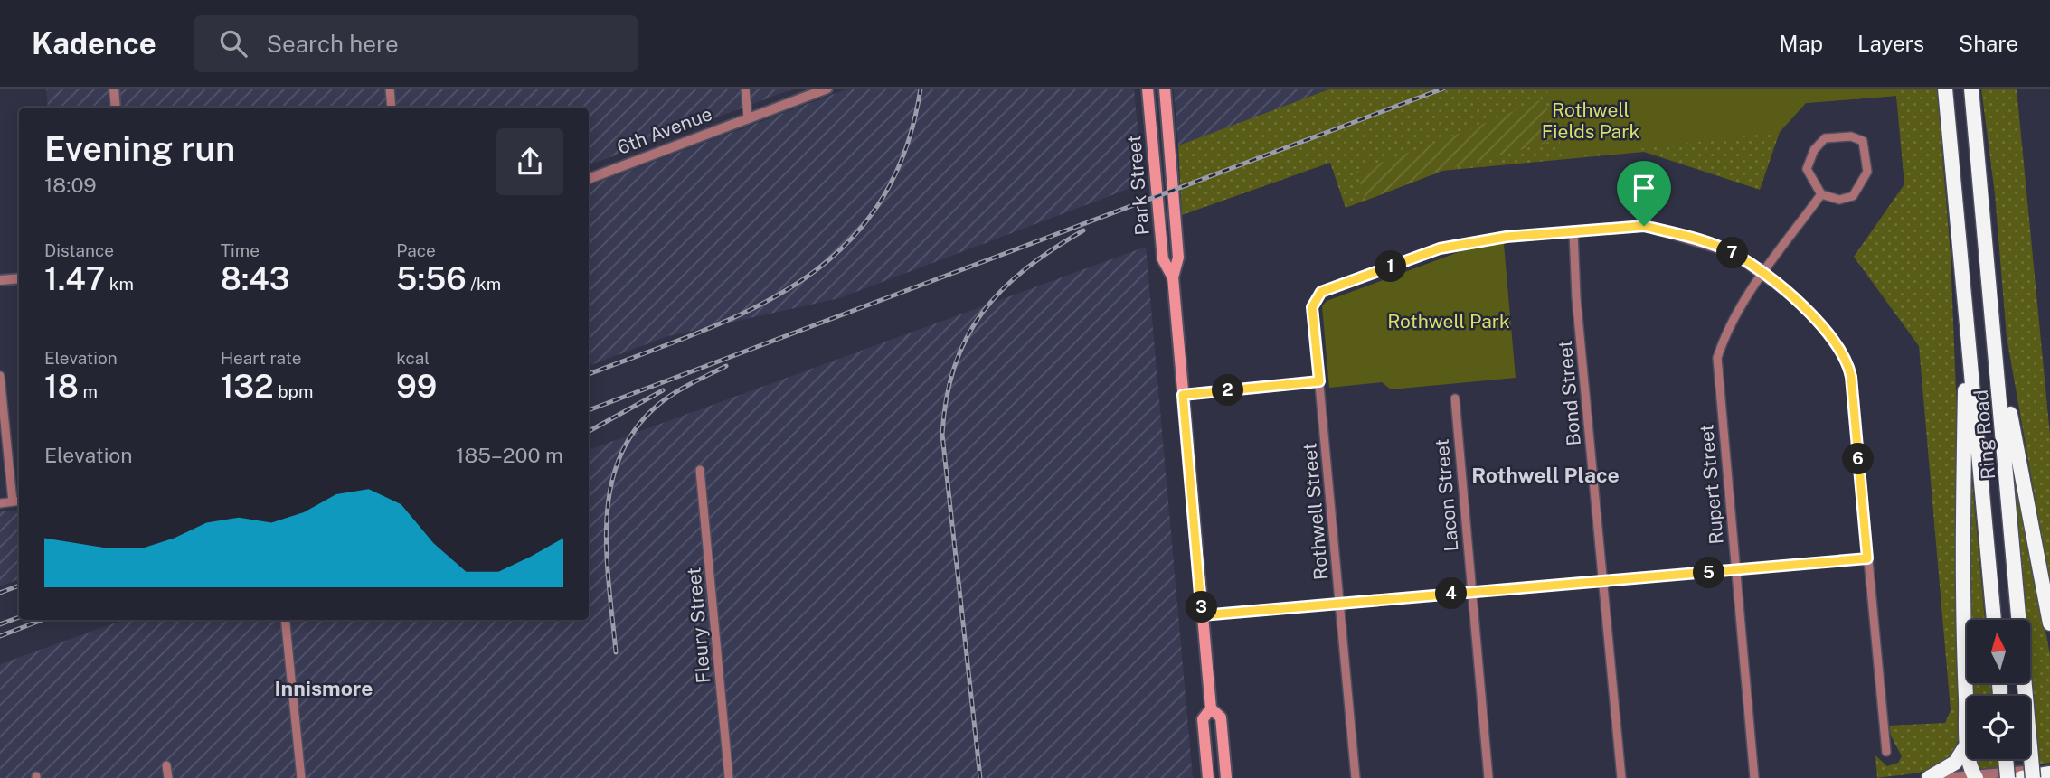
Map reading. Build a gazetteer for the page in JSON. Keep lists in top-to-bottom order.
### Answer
{
  "streets": {
    "highway": ["Ring Road"],
    "main road": ["Park Street"],
    "street": [
      "6th Avenue",
      "Bond Street",
      "Rupert Street",
      "Lacon Street",
      "Rothwell Street",
      "Fleury Street"
    ]
  },
  "crossings": [
    ["Bond Street", "Rothwell Street"],
    ["Rupert Street", "Rothwell Street"]
  ],
  "districts": ["Rothwell Place", "Innismore"],
  "parks": ["Rothwell Fields Park", "Rothwell Park"],
  "north": "top",
  "page": {
    "header": "Kadence",
    "search": "Search here",
    "nav": ["Map", "Layers", "Share"],
    "heading": ["Evening run", "18:09"],
    "stats": [
      ["Distance", "1.47 km"],
      ["Time", "8:43"],
      ["Pace", "5:56 /km"],
      ["Elevation", "18 m"],
      ["Heart rate", "132 bpm"],
      ["kcal", "99"]
    ],
    "pins": [
      "7",
      "1",
      "2",
      "6",
      "5",
      "4",
      "3"
    ],
    "chart": ["Elevation", "185–200 m"]
  }
}
